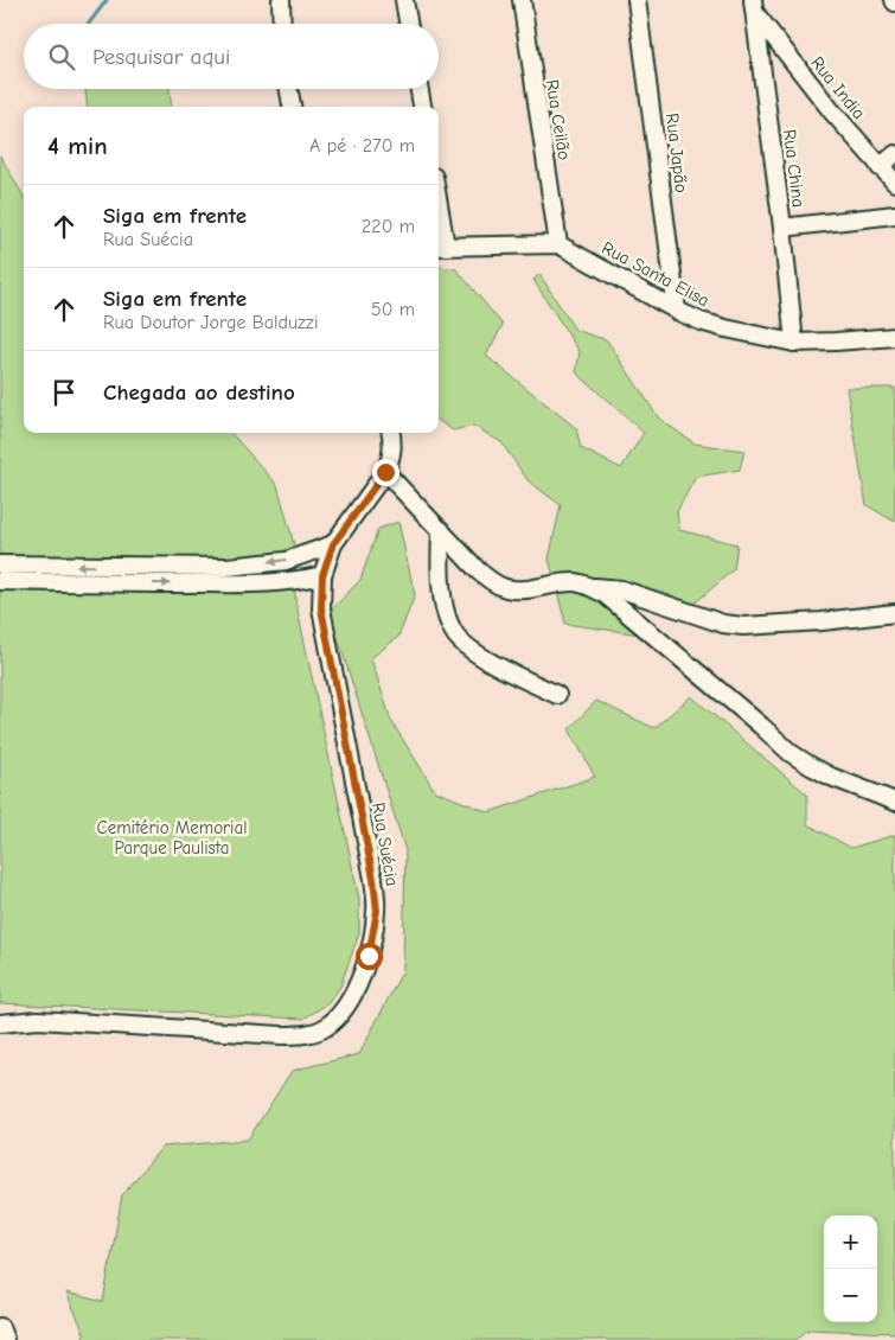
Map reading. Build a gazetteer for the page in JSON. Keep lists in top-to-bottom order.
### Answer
{
  "streets": {
    "street": [
      "Rua India",
      "Rua Ceilão",
      "Rua Japão",
      "Rua China",
      "Rua Santa Elisa",
      "Rua Suécia"
    ]
  },
  "crossings": [
    ["Rua India", "Rua China"],
    ["Rua Ceilão", "Rua Santa Elisa"],
    ["Rua Japão", "Rua Santa Elisa"],
    ["Rua China", "Rua Santa Elisa"]
  ],
  "parks": ["Cemitério Memorial Parque Paulista"],
  "page": {
    "search": "Pesquisar aqui",
    "heading": ["4 min", "A pé · 270 m"],
    "list": [
      ["Siga em frente", "Rua Suécia", "220 m"],
      ["Siga em frente", "Rua Doutor Jorge Balduzzi", "50 m"],
      "Chegada ao destino"
    ],
    "map_buttons": ["+", "−"]
  }
}
